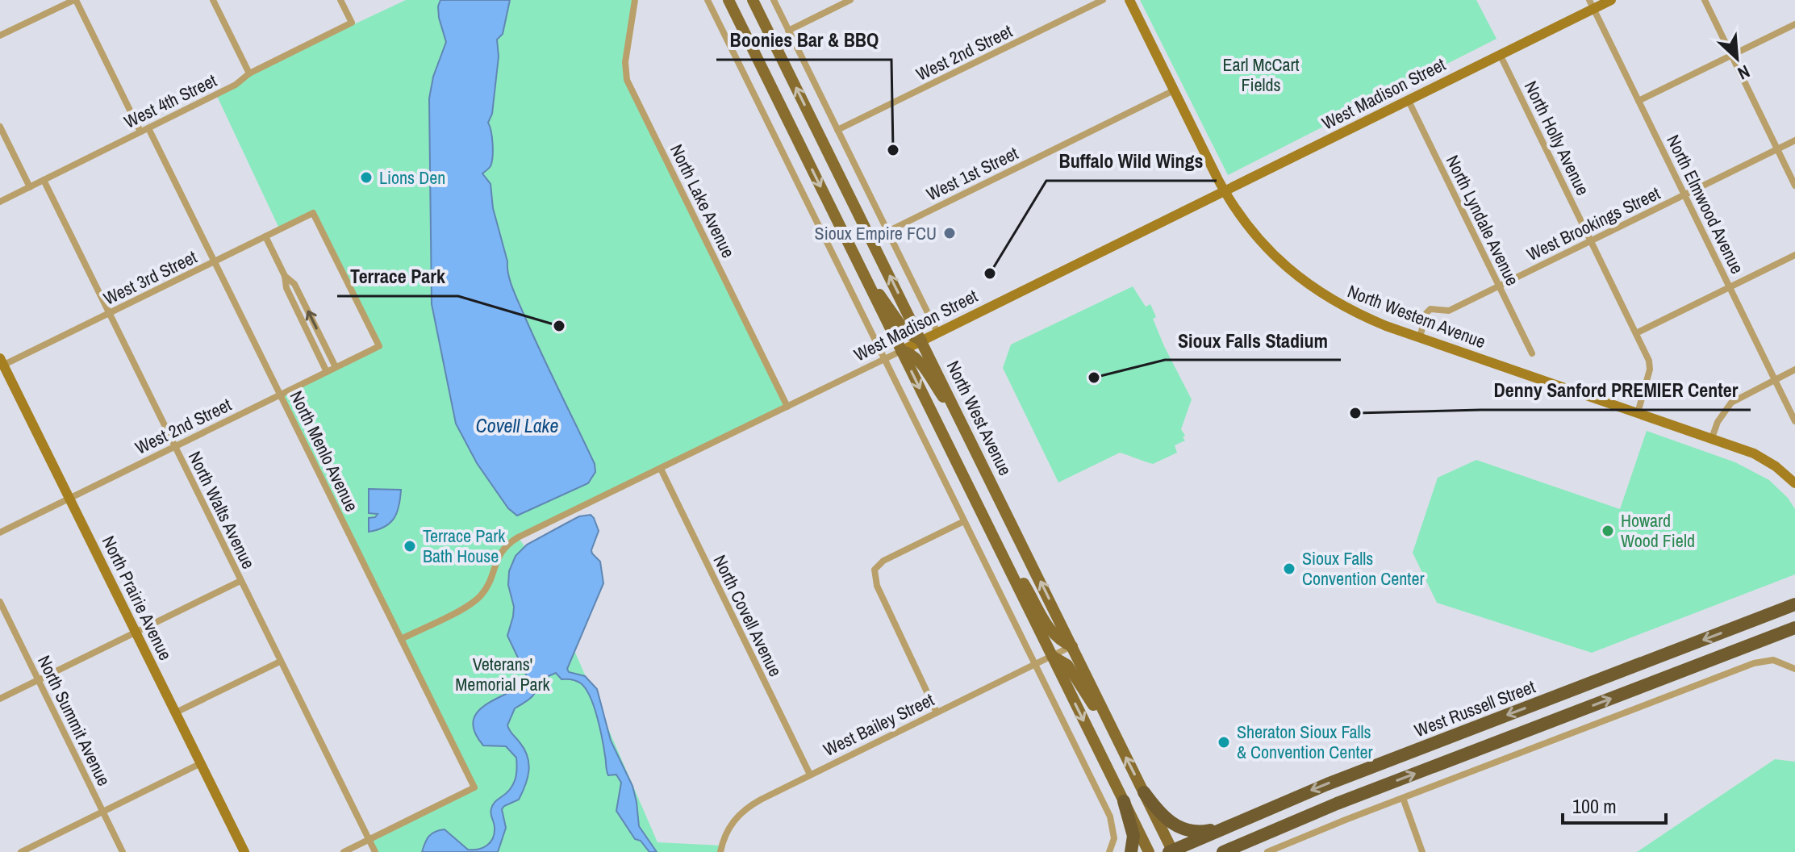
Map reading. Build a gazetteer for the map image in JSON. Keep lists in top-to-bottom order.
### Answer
{
  "streets": {
    "highway": ["West Russell Street"],
    "main road": ["North West Avenue"],
    "street": [
      "West 2nd Street",
      "West Madison Street",
      "West 4th Street",
      "North Holly Avenue",
      "West 1st Street",
      "North Lake Avenue",
      "North Elmwood Avenue",
      "North Lyndale Avenue",
      "West Brookings Street",
      "West 3rd Street",
      "North Western Avenue",
      "North Menlo Avenue",
      "North Walts Avenue",
      "North Prairie Avenue",
      "North Covell Avenue",
      "North Summit Avenue",
      "West Bailey Street"
    ]
  },
  "crossings": [
    ["West 2nd Street", "West 3rd Street"],
    ["West 2nd Street", "North Menlo Avenue"],
    ["West 2nd Street", "North Walts Avenue"],
    ["West 2nd Street", "North Prairie Avenue"],
    ["West Madison Street", "North Holly Avenue"],
    ["West Madison Street", "North Lake Avenue"],
    ["West Madison Street", "North Elmwood Avenue"],
    ["West Madison Street", "North Lyndale Avenue"],
    ["West Madison Street", "North Western Avenue"],
    ["West Madison Street", "North West Avenue"],
    ["West Madison Street", "North Menlo Avenue"],
    ["West Madison Street", "North Covell Avenue"],
    ["West 4th Street", "North Menlo Avenue"],
    ["West 4th Street", "North Walts Avenue"],
    ["North Holly Avenue", "West Brookings Street"],
    ["North Holly Avenue", "North Western Avenue"],
    ["West 1st Street", "North Western Avenue"],
    ["North Elmwood Avenue", "West Brookings Street"],
    ["North Lyndale Avenue", "West Brookings Street"],
    ["West Brookings Street", "North Western Avenue"],
    ["West 3rd Street", "North Menlo Avenue"],
    ["West 3rd Street", "North Walts Avenue"],
    ["West 3rd Street", "North Prairie Avenue"],
    ["North West Avenue", "West Russell Street"],
    ["North West Avenue", "West Bailey Street"],
    ["North Menlo Avenue", "North Walts Avenue"],
    ["North Covell Avenue", "West Bailey Street"]
  ],
  "water": ["Covell Lake"],
  "parks": ["Earl McCart Fields", "Veterans' Memorial Park"],
  "places": [
    "Boonies Bar & BBQ",
    "Lions Den",
    "Sioux Empire FCU",
    "Buffalo Wild Wings",
    "Terrace Park",
    "Sioux Falls Stadium",
    "Denny Sanford PREMIER Center",
    "Howard Wood Field",
    "Terrace Park Bath House",
    "Sioux Falls Convention Center",
    "Sheraton Sioux Falls & Convention Center"
  ],
  "scale_bar": "100 m",
  "north": "bottom right"
}
